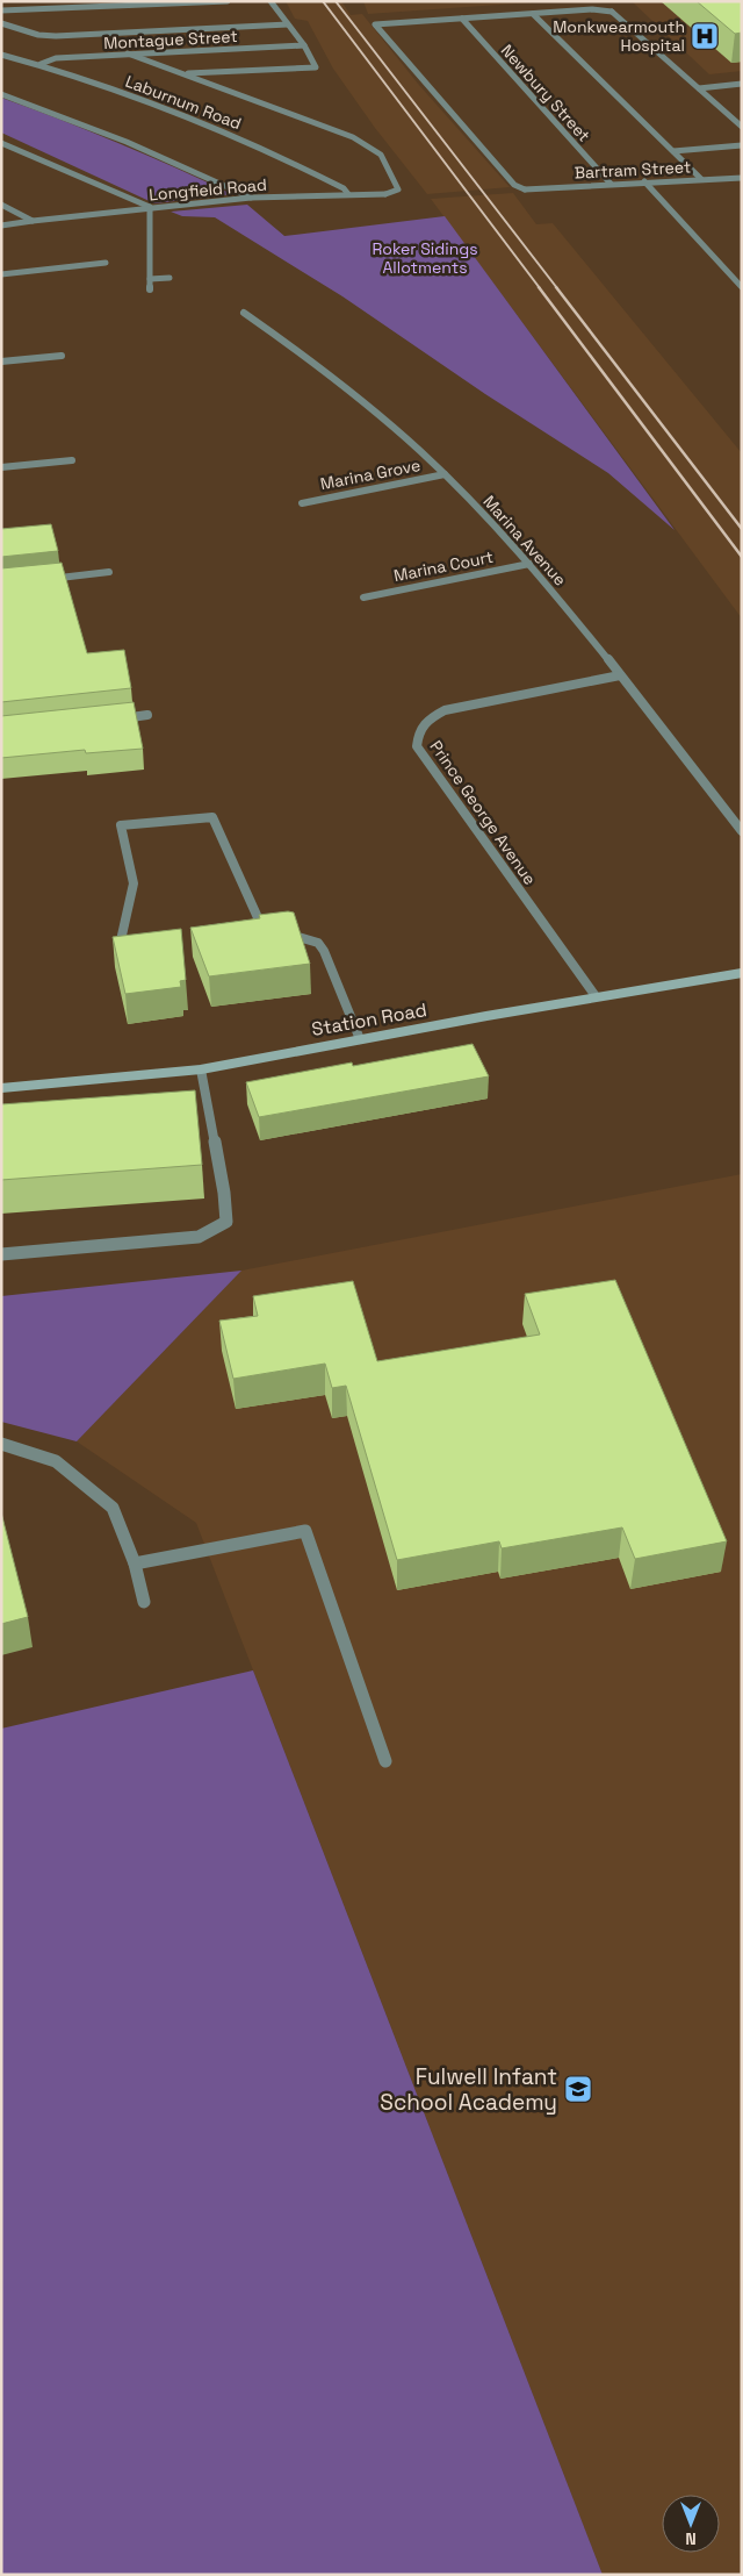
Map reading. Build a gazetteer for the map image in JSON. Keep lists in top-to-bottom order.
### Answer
{
  "streets": {
    "main road": ["Station Road"],
    "street": [
      "Montague Street",
      "Newbury Street",
      "Laburnum Road",
      "Bartram Street",
      "Longfield Road",
      "Marina Grove",
      "Marina Avenue",
      "Marina Court",
      "Prince George Avenue"
    ]
  },
  "crossings": [
    ["Montague Street", "Laburnum Road"],
    ["Newbury Street", "Bartram Street"],
    ["Laburnum Road", "Longfield Road"],
    ["Marina Grove", "Marina Avenue"],
    ["Marina Avenue", "Marina Court"],
    ["Marina Avenue", "Prince George Avenue"],
    ["Prince George Avenue", "Station Road"]
  ],
  "parks": ["Roker Sidings Allotments"],
  "places": {
    "hospital": ["Monkwearmouth Hospital"],
    "school or university": ["Fulwell Infant School Academy"]
  },
  "north": "bottom"
}
